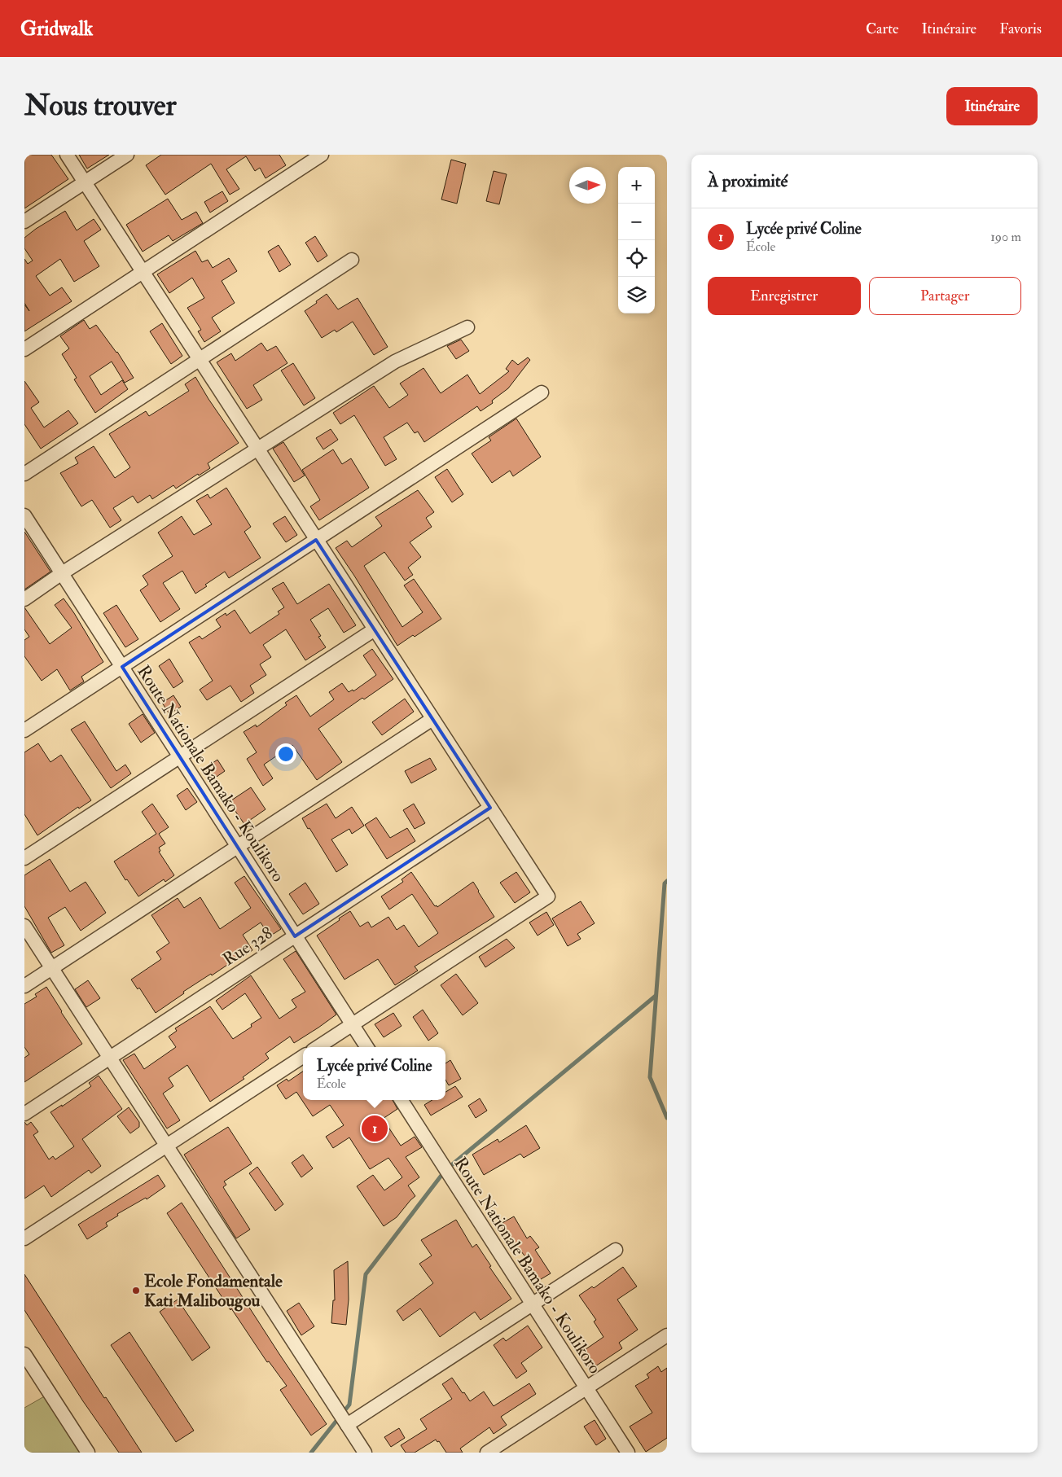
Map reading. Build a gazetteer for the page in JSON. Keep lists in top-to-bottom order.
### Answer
{
  "streets": {
    "street": ["Route Nationale Bamako - Koulikoro", "Rue 328"]
  },
  "crossings": [
    ["Route Nationale Bamako - Koulikoro", "Rue 328"]
  ],
  "places": ["Ecole Fondamentale Kati Malibougou"],
  "north": "right",
  "page": {
    "header": "Gridwalk",
    "nav": ["Carte", "Itinéraire", "Favoris"],
    "buttons": [
      "Itinéraire",
      ["Enregistrer", "Partager"]
    ],
    "title": "Nous trouver",
    "heading": "À proximité",
    "map_buttons": ["+", "−"],
    "list": [
      {
        "mark": "1",
        "name": "Lycée privé Coline",
        "note": "École",
        "value": "190 m"
      }
    ],
    "popup": ["Lycée privé Coline", "École"],
    "pins": "1"
  }
}
